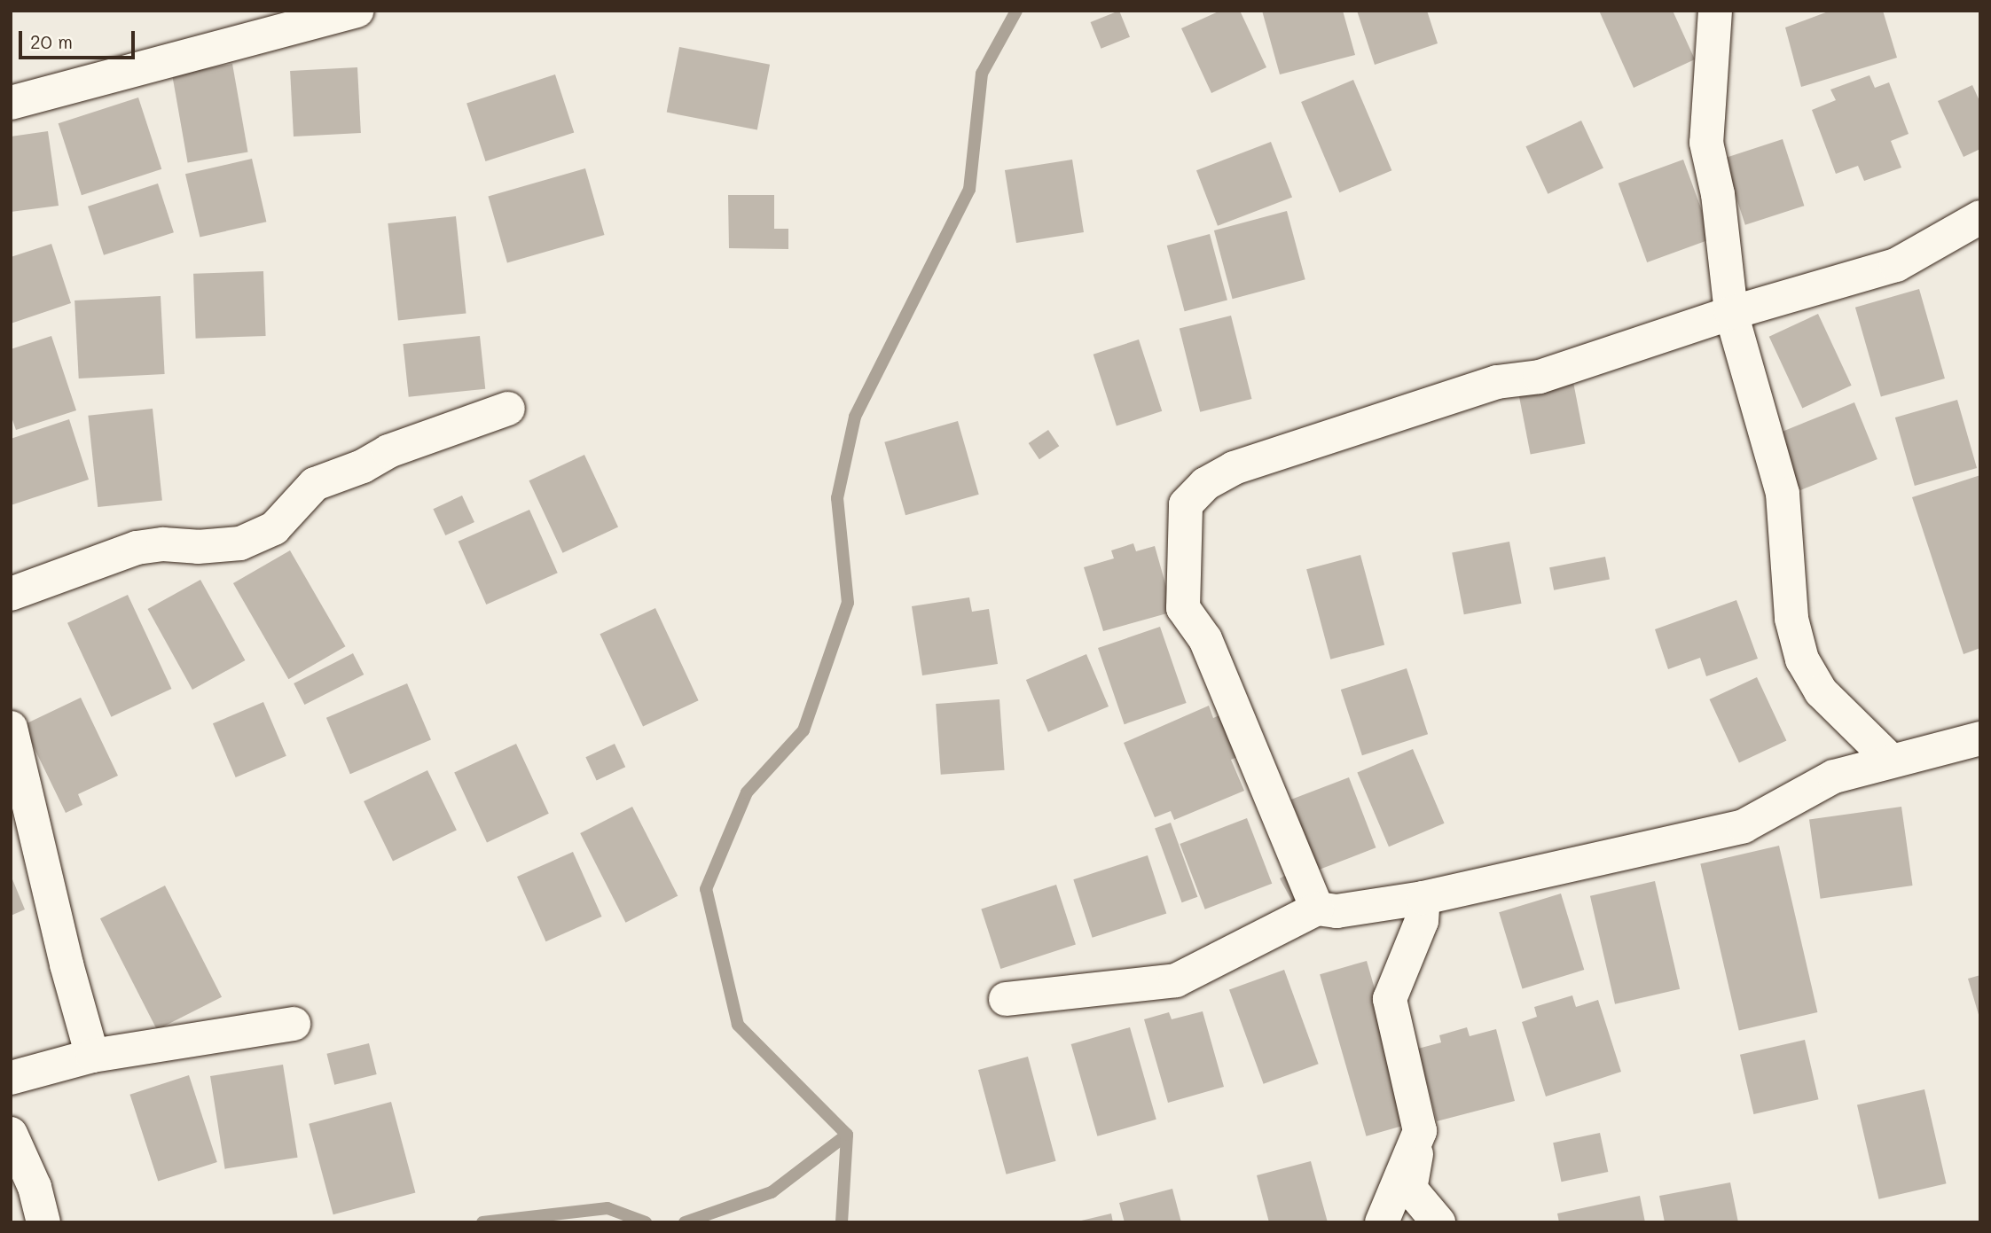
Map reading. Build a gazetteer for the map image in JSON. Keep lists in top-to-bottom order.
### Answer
{
  "scale_bar": "20 m"
}
